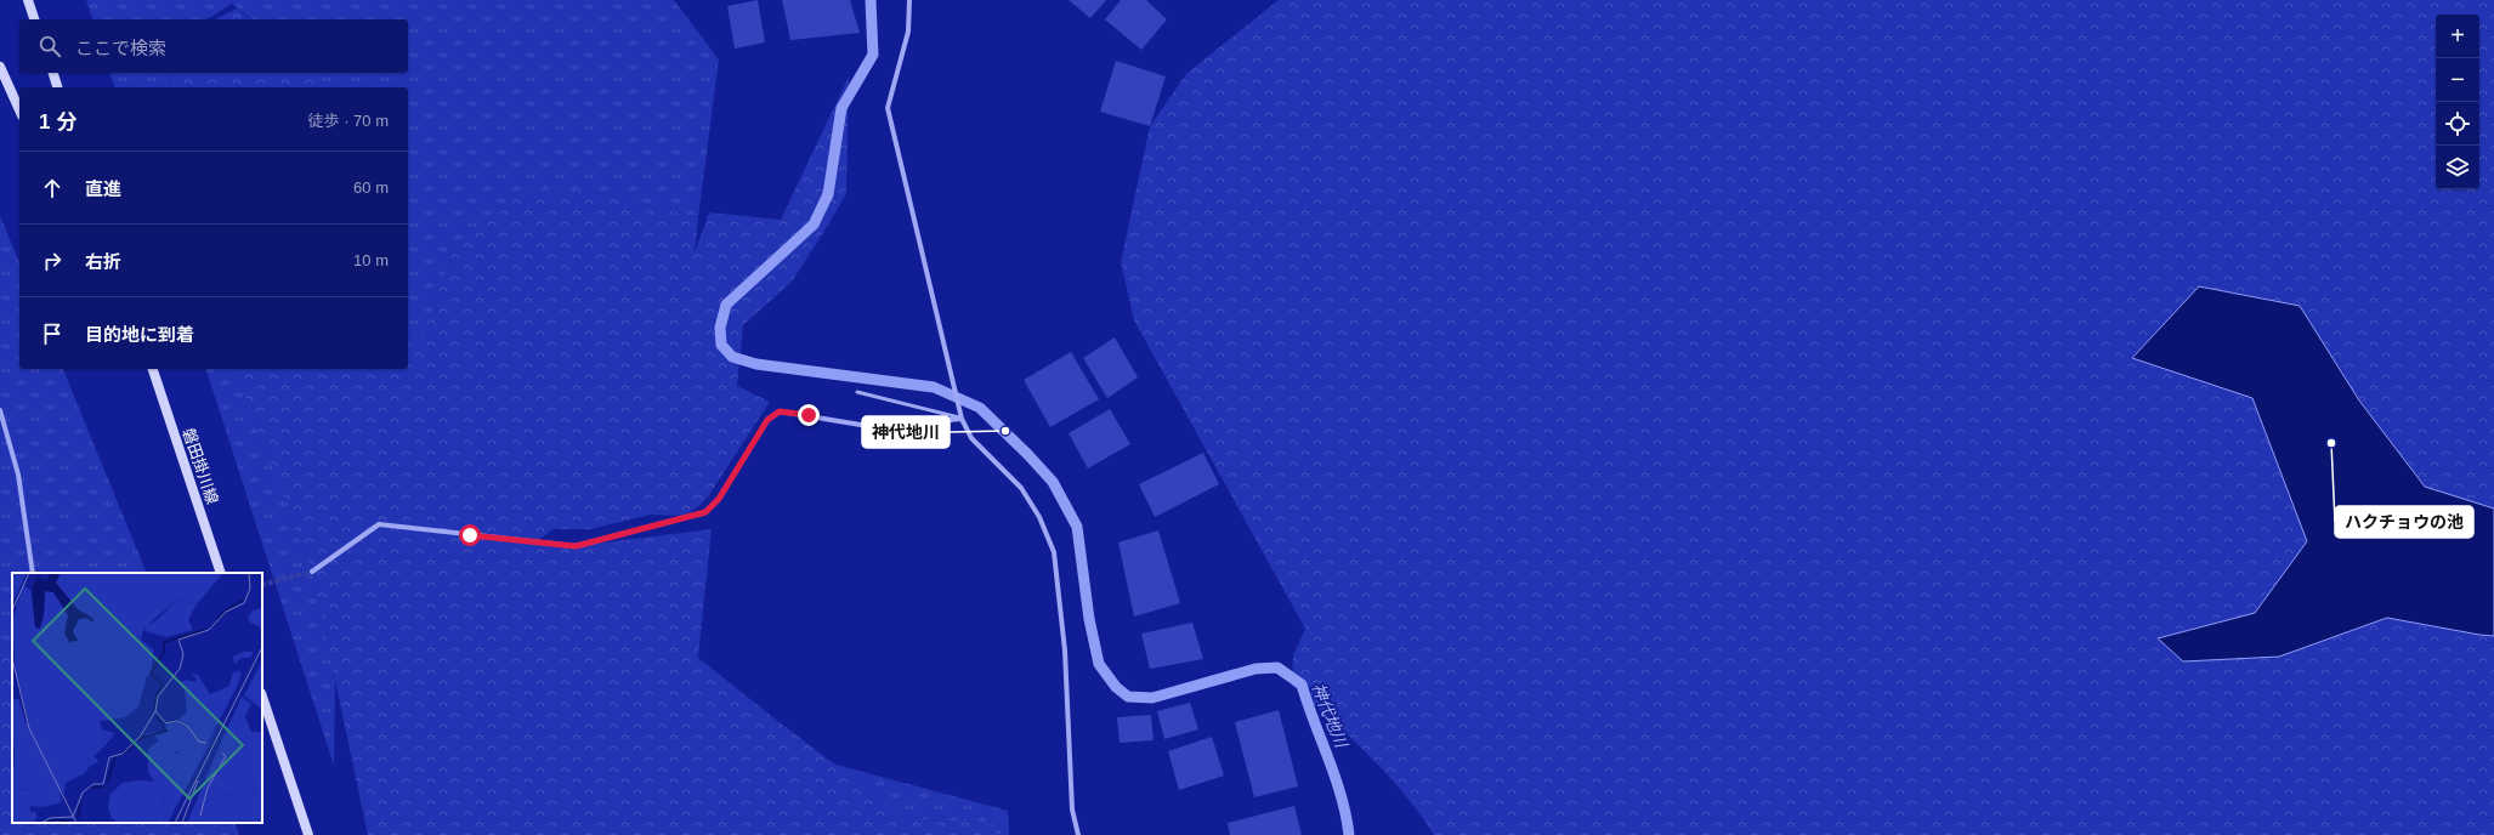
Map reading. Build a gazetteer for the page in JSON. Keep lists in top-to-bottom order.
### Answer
{
  "streets": {
    "main road": ["磐田掛川線"]
  },
  "water": ["神代地川"],
  "places": ["神代地川", "ハクチョウの池"],
  "page": {
    "map_buttons": ["+", "−"],
    "search": "ここで検索",
    "heading": ["1 分", "徒歩 · 70 m"],
    "list": [
      ["直進", "60 m"],
      ["右折", "10 m"],
      "目的地に到着"
    ]
  }
}
